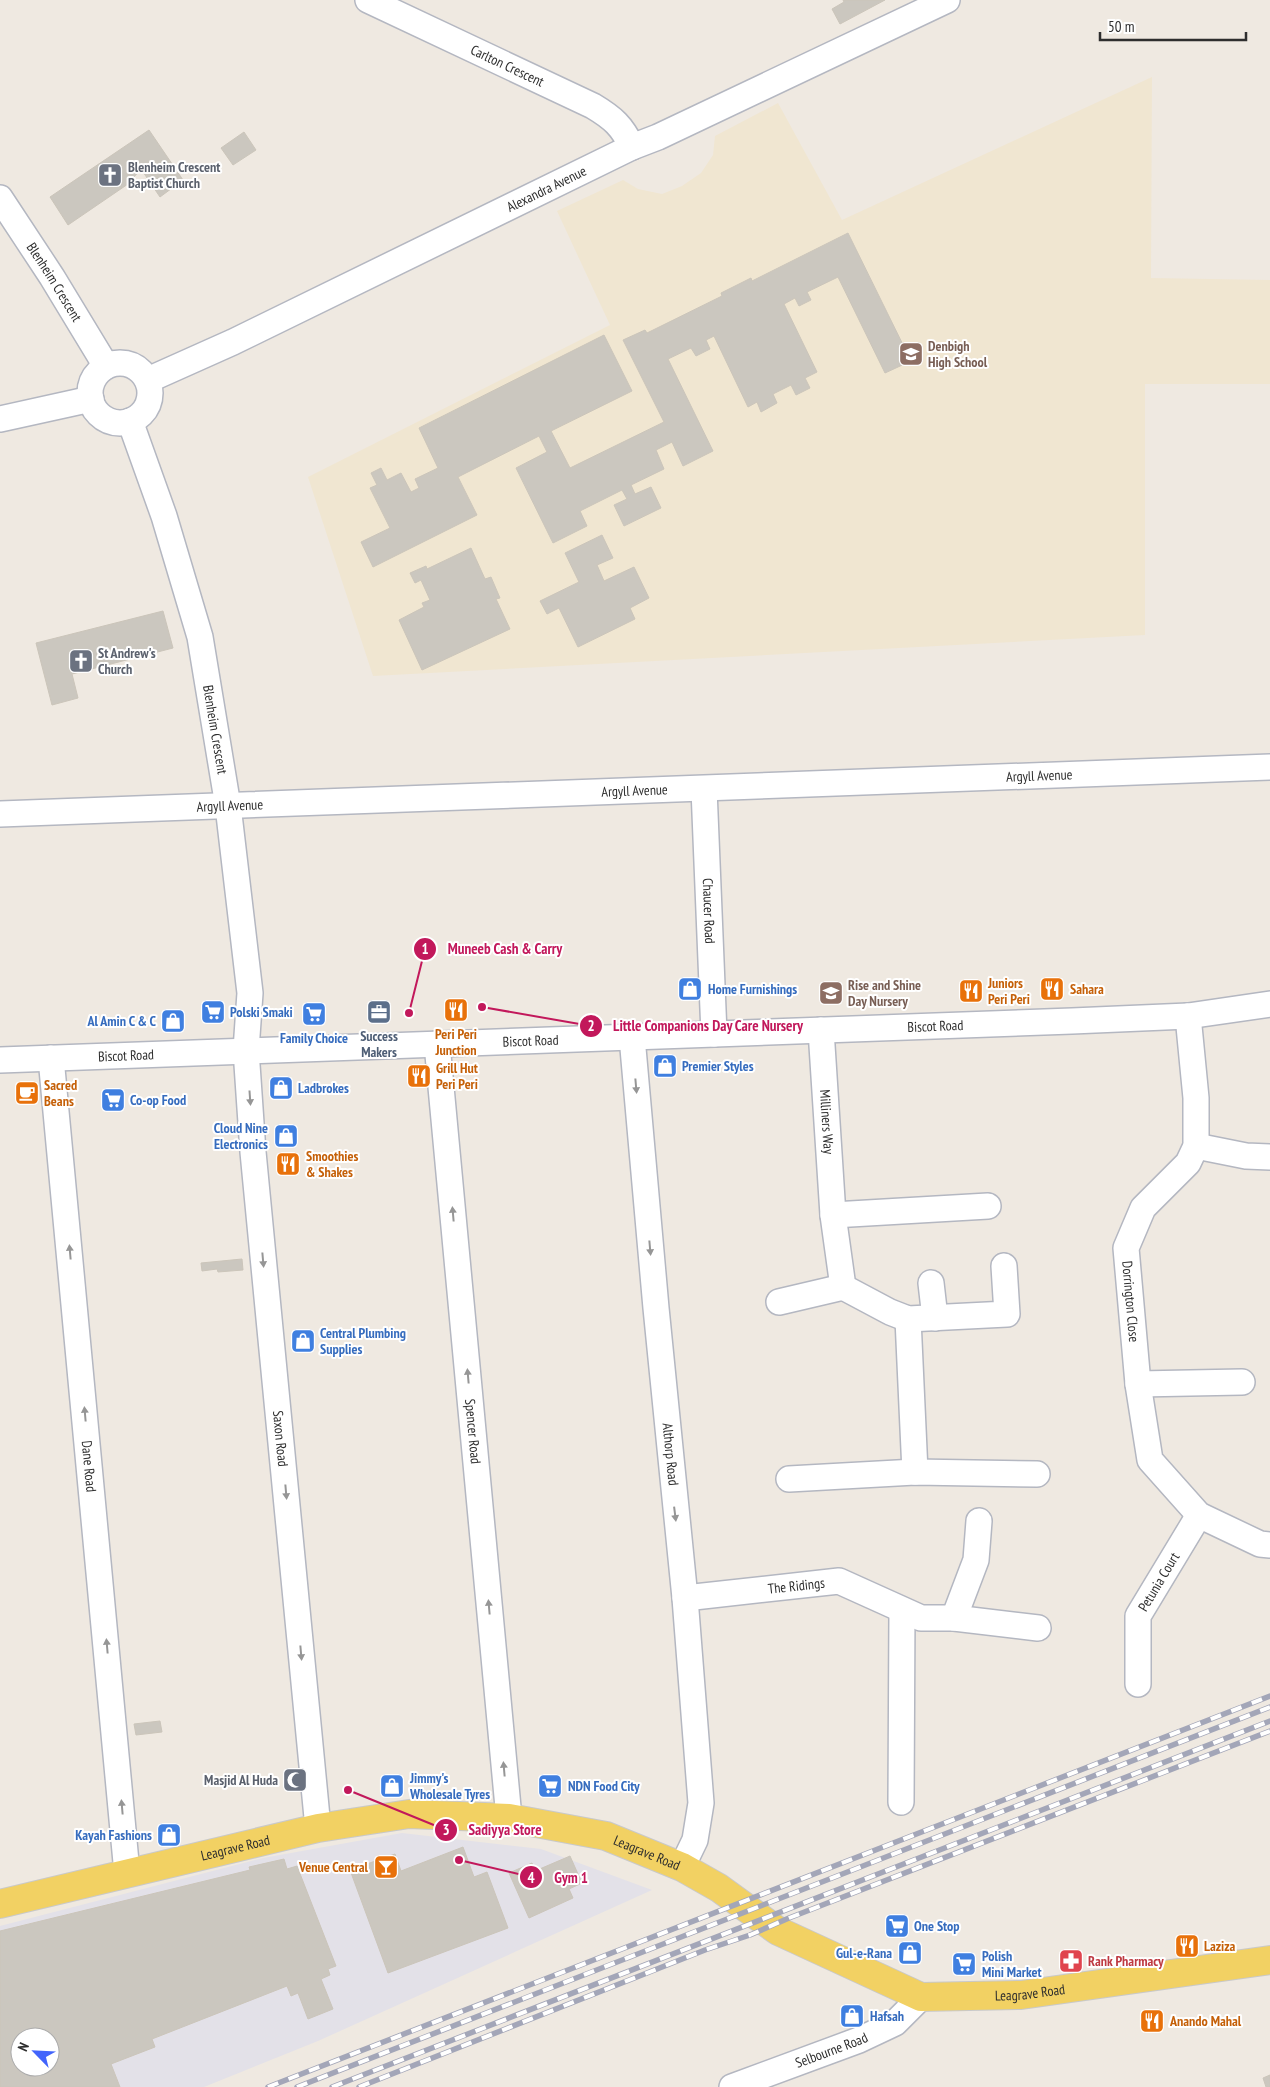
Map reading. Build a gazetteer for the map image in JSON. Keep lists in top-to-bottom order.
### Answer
{
  "streets": {
    "main road": ["Leagrave Road"],
    "street": [
      "Carlton Crescent",
      "Alexandra Avenue",
      "Blenheim Crescent",
      "Argyll Avenue",
      "Chaucer Road",
      "Biscot Road",
      "Milliners Way",
      "Dorrington Close",
      "Spencer Road",
      "Saxon Road",
      "Althorp Road",
      "Dane Road",
      "Petunia Court",
      "The Ridings",
      "Selbourne Road"
    ]
  },
  "crossings": [
    ["Carlton Crescent", "Alexandra Avenue"],
    ["Alexandra Avenue", "Blenheim Crescent"],
    ["Blenheim Crescent", "Argyll Avenue"],
    ["Blenheim Crescent", "Biscot Road"],
    ["Blenheim Crescent", "Saxon Road"],
    ["Argyll Avenue", "Chaucer Road"],
    ["Chaucer Road", "Biscot Road"],
    ["Biscot Road", "Milliners Way"],
    ["Biscot Road", "Spencer Road"],
    ["Biscot Road", "Saxon Road"],
    ["Biscot Road", "Althorp Road"],
    ["Biscot Road", "Dane Road"],
    ["Dorrington Close", "Petunia Court"],
    ["Spencer Road", "Leagrave Road"],
    ["Saxon Road", "Leagrave Road"],
    ["Althorp Road", "The Ridings"],
    ["Althorp Road", "Leagrave Road"],
    ["Dane Road", "Leagrave Road"],
    ["Leagrave Road", "Selbourne Road"]
  ],
  "one_way": [
    "Spencer Road",
    "Saxon Road",
    "Althorp Road",
    "Dane Road"
  ],
  "places": {
    "church": ["Blenheim Crescent Baptist Church", "St Andrew's Church"],
    "school or university": ["Denbigh High School", "Rise and Shine Day Nursery"],
    "shop": [
      "Home Furnishings",
      "Al Amin C & C",
      "Premier Styles",
      "Ladbrokes",
      "Cloud Nine Electronics",
      "Central Plumbing Supplies",
      "Jimmy's Wholesale Tyres",
      "Kayah Fashions",
      "Gul-e-Rana",
      "Hafsah"
    ],
    "restaurant": [
      "Sahara",
      "Juniors Peri Peri",
      "Peri Peri Junction",
      "Grill Hut Peri Peri",
      "Smoothies & Shakes",
      "Laziza",
      "Anando Mahal"
    ],
    "other": [
      "Little Companions Day Care Nursery",
      "Muneeb Cash & Carry",
      "Sadiyya Store",
      "Gym 1"
    ],
    "supermarket": [
      "Polski Smaki",
      "Family Choice",
      "Co-op Food",
      "NDN Food City",
      "One Stop",
      "Polish Mini Market"
    ],
    "office": ["Success Makers"],
    "cafe": ["Sacred Beans"],
    "mosque": ["Masjid Al Huda"],
    "bar": ["Venue Central"],
    "pharmacy": ["Rank Pharmacy"]
  },
  "scale_bar": "50 m",
  "north": "top left"
}
